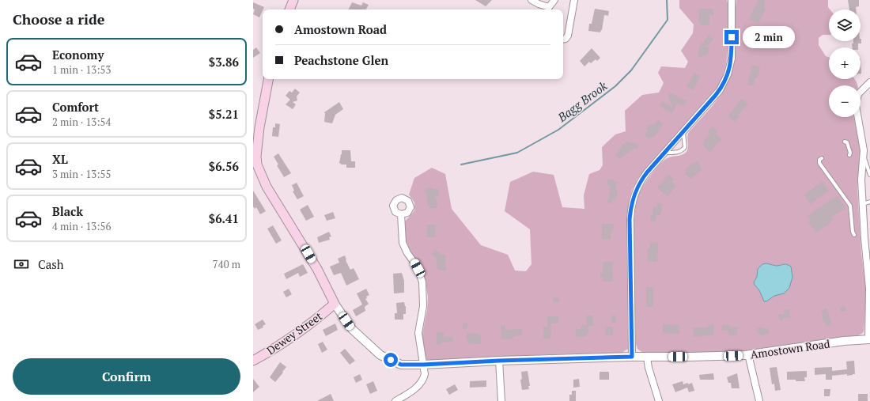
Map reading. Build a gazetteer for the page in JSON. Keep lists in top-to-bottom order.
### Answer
{
  "streets": {
    "main road": ["Dewey Street", "Amostown Road"]
  },
  "crossings": [
    ["Dewey Street", "Amostown Road"]
  ],
  "water": ["Bagg Brook"],
  "page": {
    "heading": "Choose a ride",
    "map_buttons": ["+", "−"],
    "banner": ["Amostown Road", "Peachstone Glen"],
    "bubble": "2 min",
    "list": [
      {
        "name": "Economy",
        "note": "1 min · 13:53",
        "value": "$3.86"
      },
      {
        "name": "Comfort",
        "note": "2 min · 13:54",
        "value": "$5.21"
      },
      {
        "name": "XL",
        "note": "3 min · 13:55",
        "value": "$6.56"
      },
      {
        "name": "Black",
        "note": "4 min · 13:56",
        "value": "$6.41"
      }
    ],
    "pay": ["Cash", "740 m"],
    "buttons": "Confirm"
  }
}
